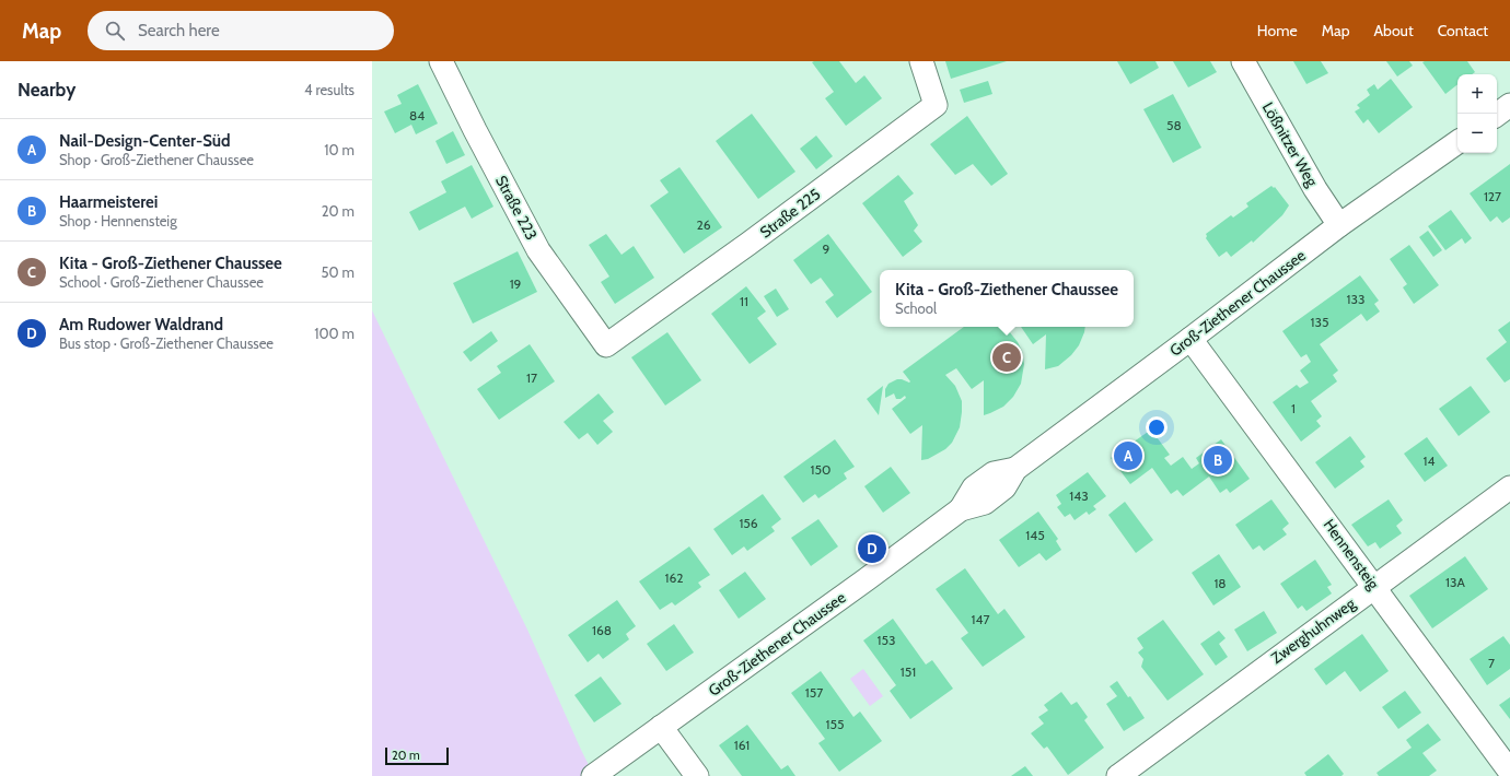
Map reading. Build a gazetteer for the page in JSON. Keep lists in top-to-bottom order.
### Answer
{
  "streets": {
    "street": [
      "Lößnitzer Weg",
      "Straße 223",
      "Straße 225",
      "Groß-Ziethener Chaussee",
      "Hennensteig",
      "Zwerghuhnweg"
    ]
  },
  "crossings": [
    ["Lößnitzer Weg", "Groß-Ziethener Chaussee"],
    ["Straße 223", "Straße 225"],
    ["Groß-Ziethener Chaussee", "Hennensteig"],
    ["Hennensteig", "Zwerghuhnweg"]
  ],
  "house_numbers": [
    "84",
    "58",
    "127",
    "26",
    "9",
    "19",
    "133",
    "11",
    "135",
    "17",
    "1",
    "14",
    "150",
    "143",
    "156",
    "145",
    "162",
    "13A",
    "18",
    "147",
    "168",
    "153",
    "7",
    "151",
    "157",
    "155",
    "161"
  ],
  "scale_bar": "20 m",
  "page": {
    "header": "Map",
    "search": "Search here",
    "nav": [
      "Home",
      "Map",
      "About",
      "Contact"
    ],
    "heading": ["Nearby", "4 results"],
    "map_buttons": ["+", "−"],
    "list": [
      {
        "mark": "A",
        "name": "Nail-Design-Center-Süd",
        "note": "Shop · Groß-Ziethener Chaussee",
        "value": "10 m"
      },
      {
        "mark": "B",
        "name": "Haarmeisterei",
        "note": "Shop · Hennensteig",
        "value": "20 m"
      },
      {
        "mark": "C",
        "name": "Kita - Groß-Ziethener Chaussee",
        "note": "School · Groß-Ziethener Chaussee",
        "value": "50 m"
      },
      {
        "mark": "D",
        "name": "Am Rudower Waldrand",
        "note": "Bus stop · Groß-Ziethener Chaussee",
        "value": "100 m"
      }
    ],
    "popup": ["Kita - Groß-Ziethener Chaussee", "School"],
    "pins": [
      "C",
      "A",
      "B",
      "D"
    ],
    "scale": "20 m"
  }
}
